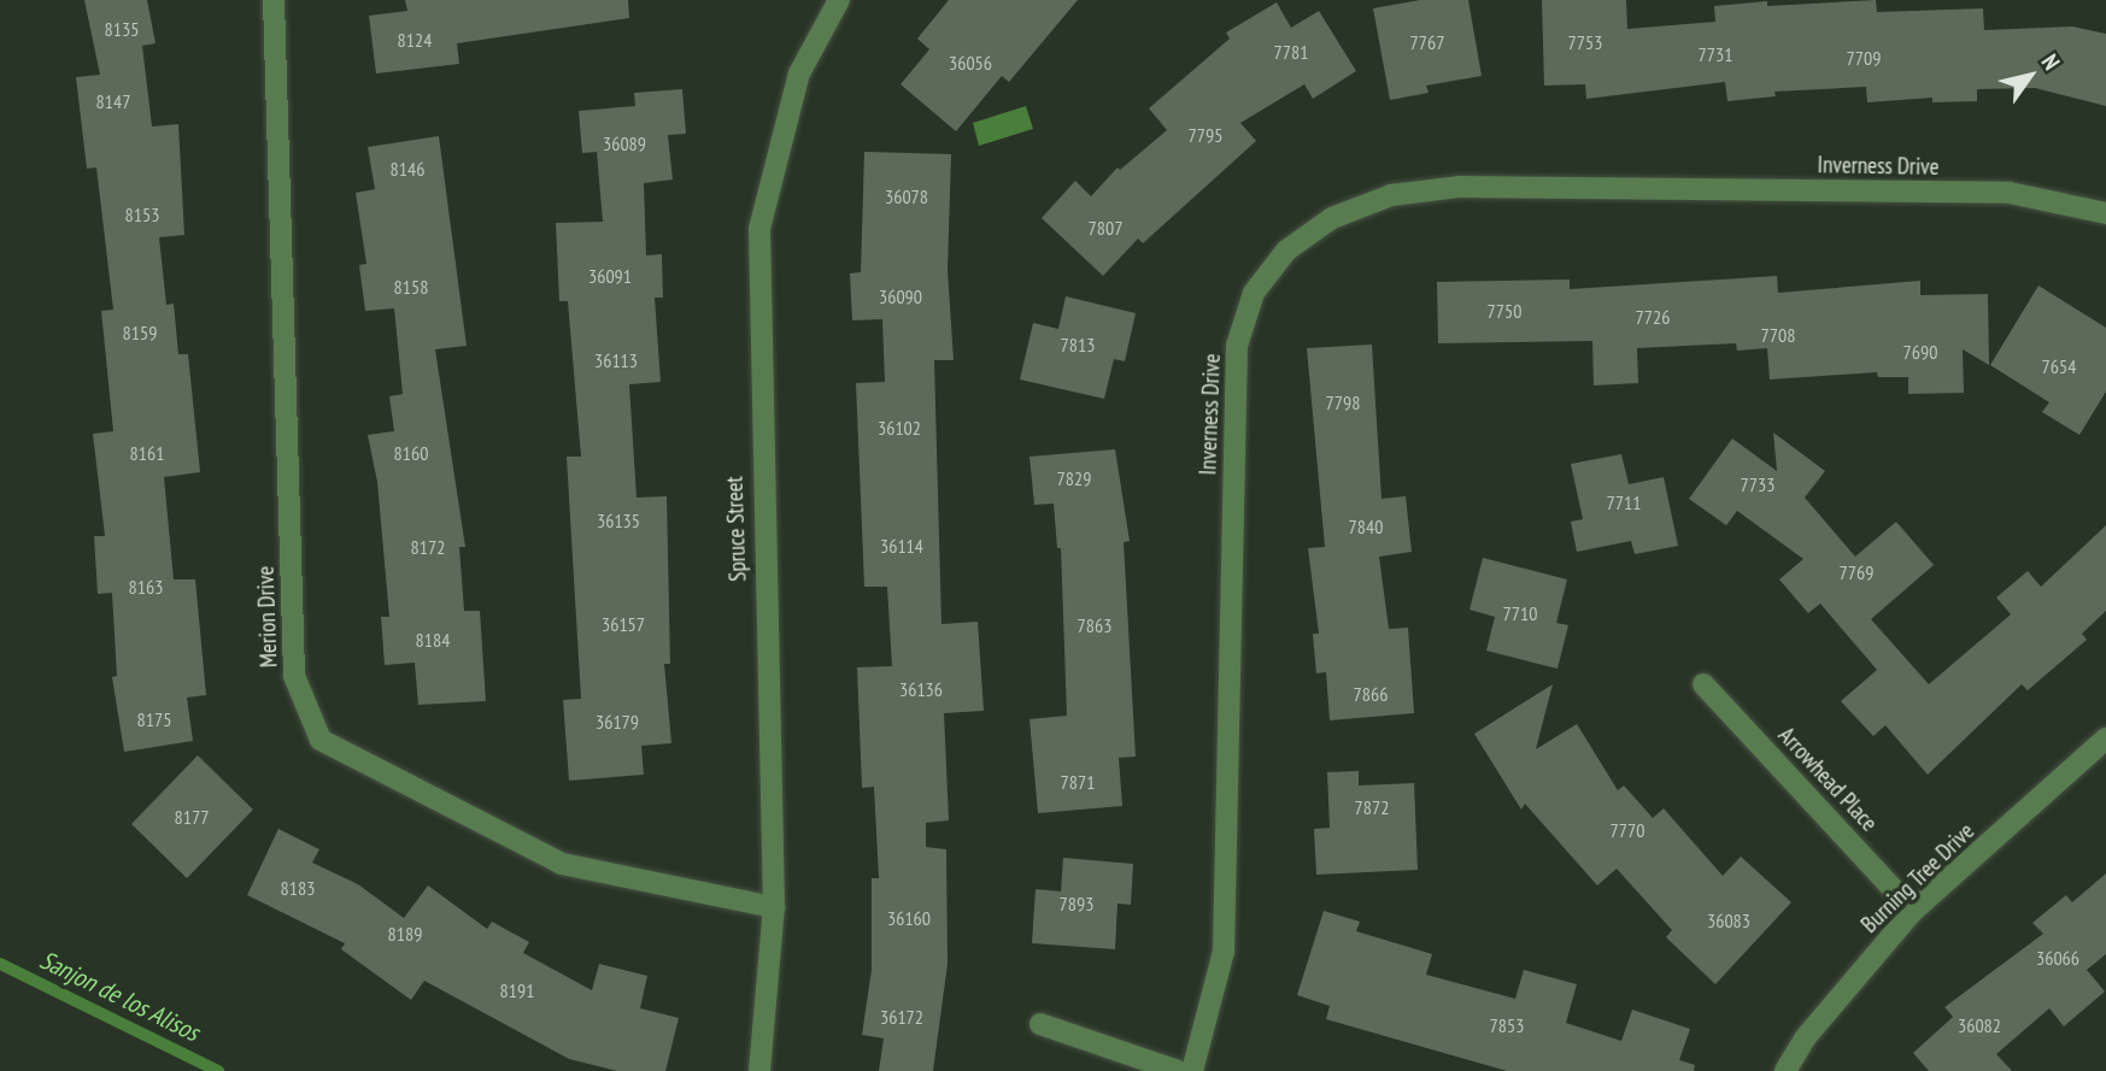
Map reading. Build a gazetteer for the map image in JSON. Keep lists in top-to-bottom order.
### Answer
{
  "streets": {
    "street": [
      "Inverness Drive",
      "Spruce Street",
      "Merion Drive",
      "Arrowhead Place",
      "Burning Tree Drive"
    ]
  },
  "crossings": [
    ["Spruce Street", "Merion Drive"],
    ["Arrowhead Place", "Burning Tree Drive"]
  ],
  "water": ["Sanjon de los Alisos"],
  "house_numbers": [
    "8135",
    "8124",
    "7767",
    "7753",
    "7781",
    "7731",
    "7709",
    "36056",
    "8147",
    "7795",
    "36089",
    "8146",
    "36078",
    "8153",
    "7807",
    "36091",
    "8158",
    "36090",
    "7750",
    "7726",
    "8159",
    "7708",
    "7813",
    "7690",
    "36113",
    "7654",
    "7798",
    "36102",
    "8161",
    "8160",
    "7829",
    "7733",
    "7711",
    "36135",
    "7840",
    "36114",
    "8172",
    "7769",
    "8163",
    "7710",
    "36157",
    "7863",
    "8184",
    "36136",
    "7866",
    "8175",
    "36179",
    "7871",
    "7872",
    "8177",
    "7770",
    "8183",
    "7893",
    "36160",
    "36083",
    "8189",
    "36066",
    "8191",
    "36172",
    "7853",
    "36082"
  ],
  "north": "top right"
}
